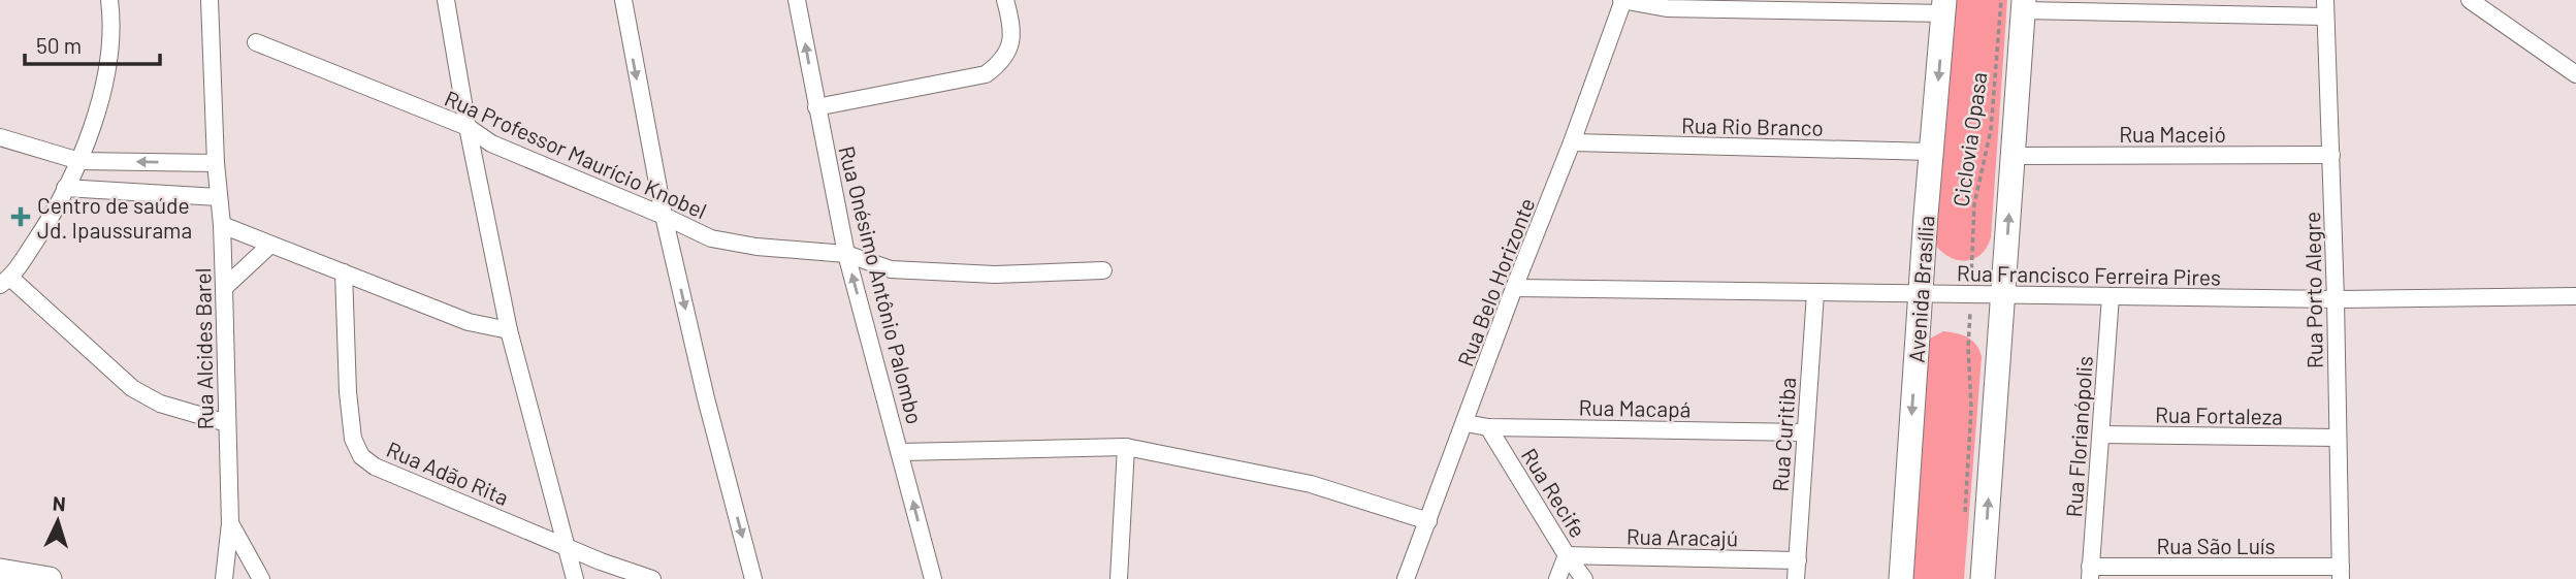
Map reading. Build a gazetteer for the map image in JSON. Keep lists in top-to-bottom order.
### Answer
{
  "streets": {
    "main road": ["Avenida Brasília"],
    "street": [
      "Rua Rio Branco",
      "Rua Maceió",
      "Rua Professor Maurício Knobel",
      "Rua Francisco Ferreira Pires",
      "Rua Belo Horizonte",
      "Rua Onésimo Antônio Palombo",
      "Rua Porto Alegre",
      "Rua Alcides Barel",
      "Rua Macapá",
      "Rua Fortaleza",
      "Rua Curitiba",
      "Rua Florianópolis",
      "Rua Adão Rita",
      "Rua Recife",
      "Rua Aracajú",
      "Rua São Luís"
    ],
    "path": ["Ciclovia Opasa"]
  },
  "crossings": [
    ["Rua Rio Branco", "Rua Belo Horizonte"],
    ["Rua Rio Branco", "Avenida Brasília"],
    ["Rua Maceió", "Rua Porto Alegre"],
    ["Rua Professor Maurício Knobel", "Rua Onésimo Antônio Palombo"],
    ["Rua Francisco Ferreira Pires", "Rua Belo Horizonte"],
    ["Rua Francisco Ferreira Pires", "Avenida Brasília"],
    ["Rua Francisco Ferreira Pires", "Rua Porto Alegre"],
    ["Rua Francisco Ferreira Pires", "Rua Curitiba"],
    ["Rua Francisco Ferreira Pires", "Rua Florianópolis"],
    ["Rua Belo Horizonte", "Rua Macapá"],
    ["Rua Porto Alegre", "Rua Fortaleza"],
    ["Rua Porto Alegre", "Rua São Luís"],
    ["Rua Macapá", "Rua Curitiba"],
    ["Rua Macapá", "Rua Recife"],
    ["Rua Fortaleza", "Rua Florianópolis"],
    ["Rua Curitiba", "Rua Aracajú"],
    ["Rua Florianópolis", "Rua São Luís"],
    ["Rua Recife", "Rua Aracajú"]
  ],
  "one_way": ["Rua Onésimo Antônio Palombo"],
  "places": {
    "health": ["Centro de saúde Jd. Ipaussurama"]
  },
  "scale_bar": "50 m",
  "north": "top"
}
